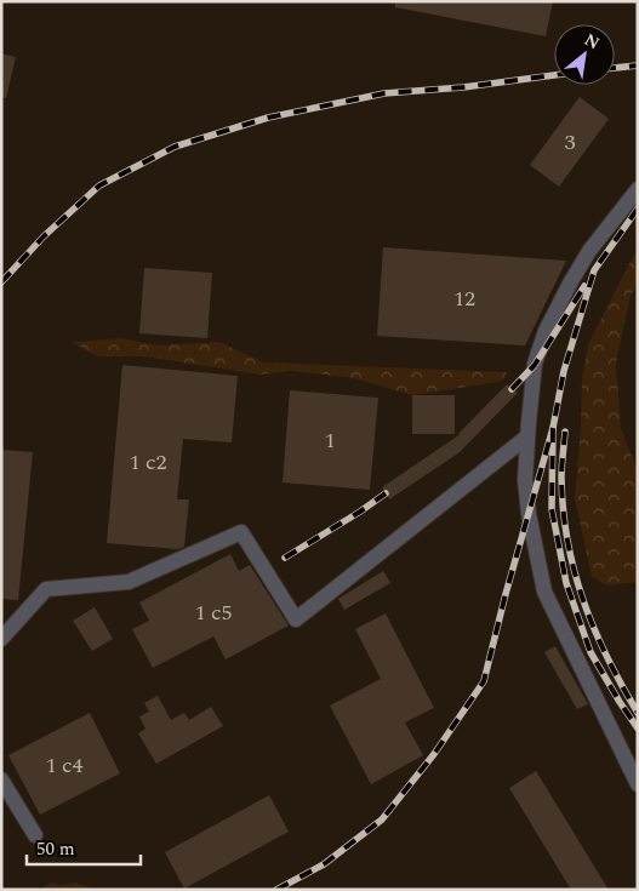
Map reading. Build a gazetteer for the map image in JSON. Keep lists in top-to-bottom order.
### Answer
{
  "house_numbers": [
    "3",
    "12",
    "1",
    "1 с2",
    "1 с5",
    "1 с4"
  ],
  "scale_bar": "50 m",
  "north": "top right"
}
